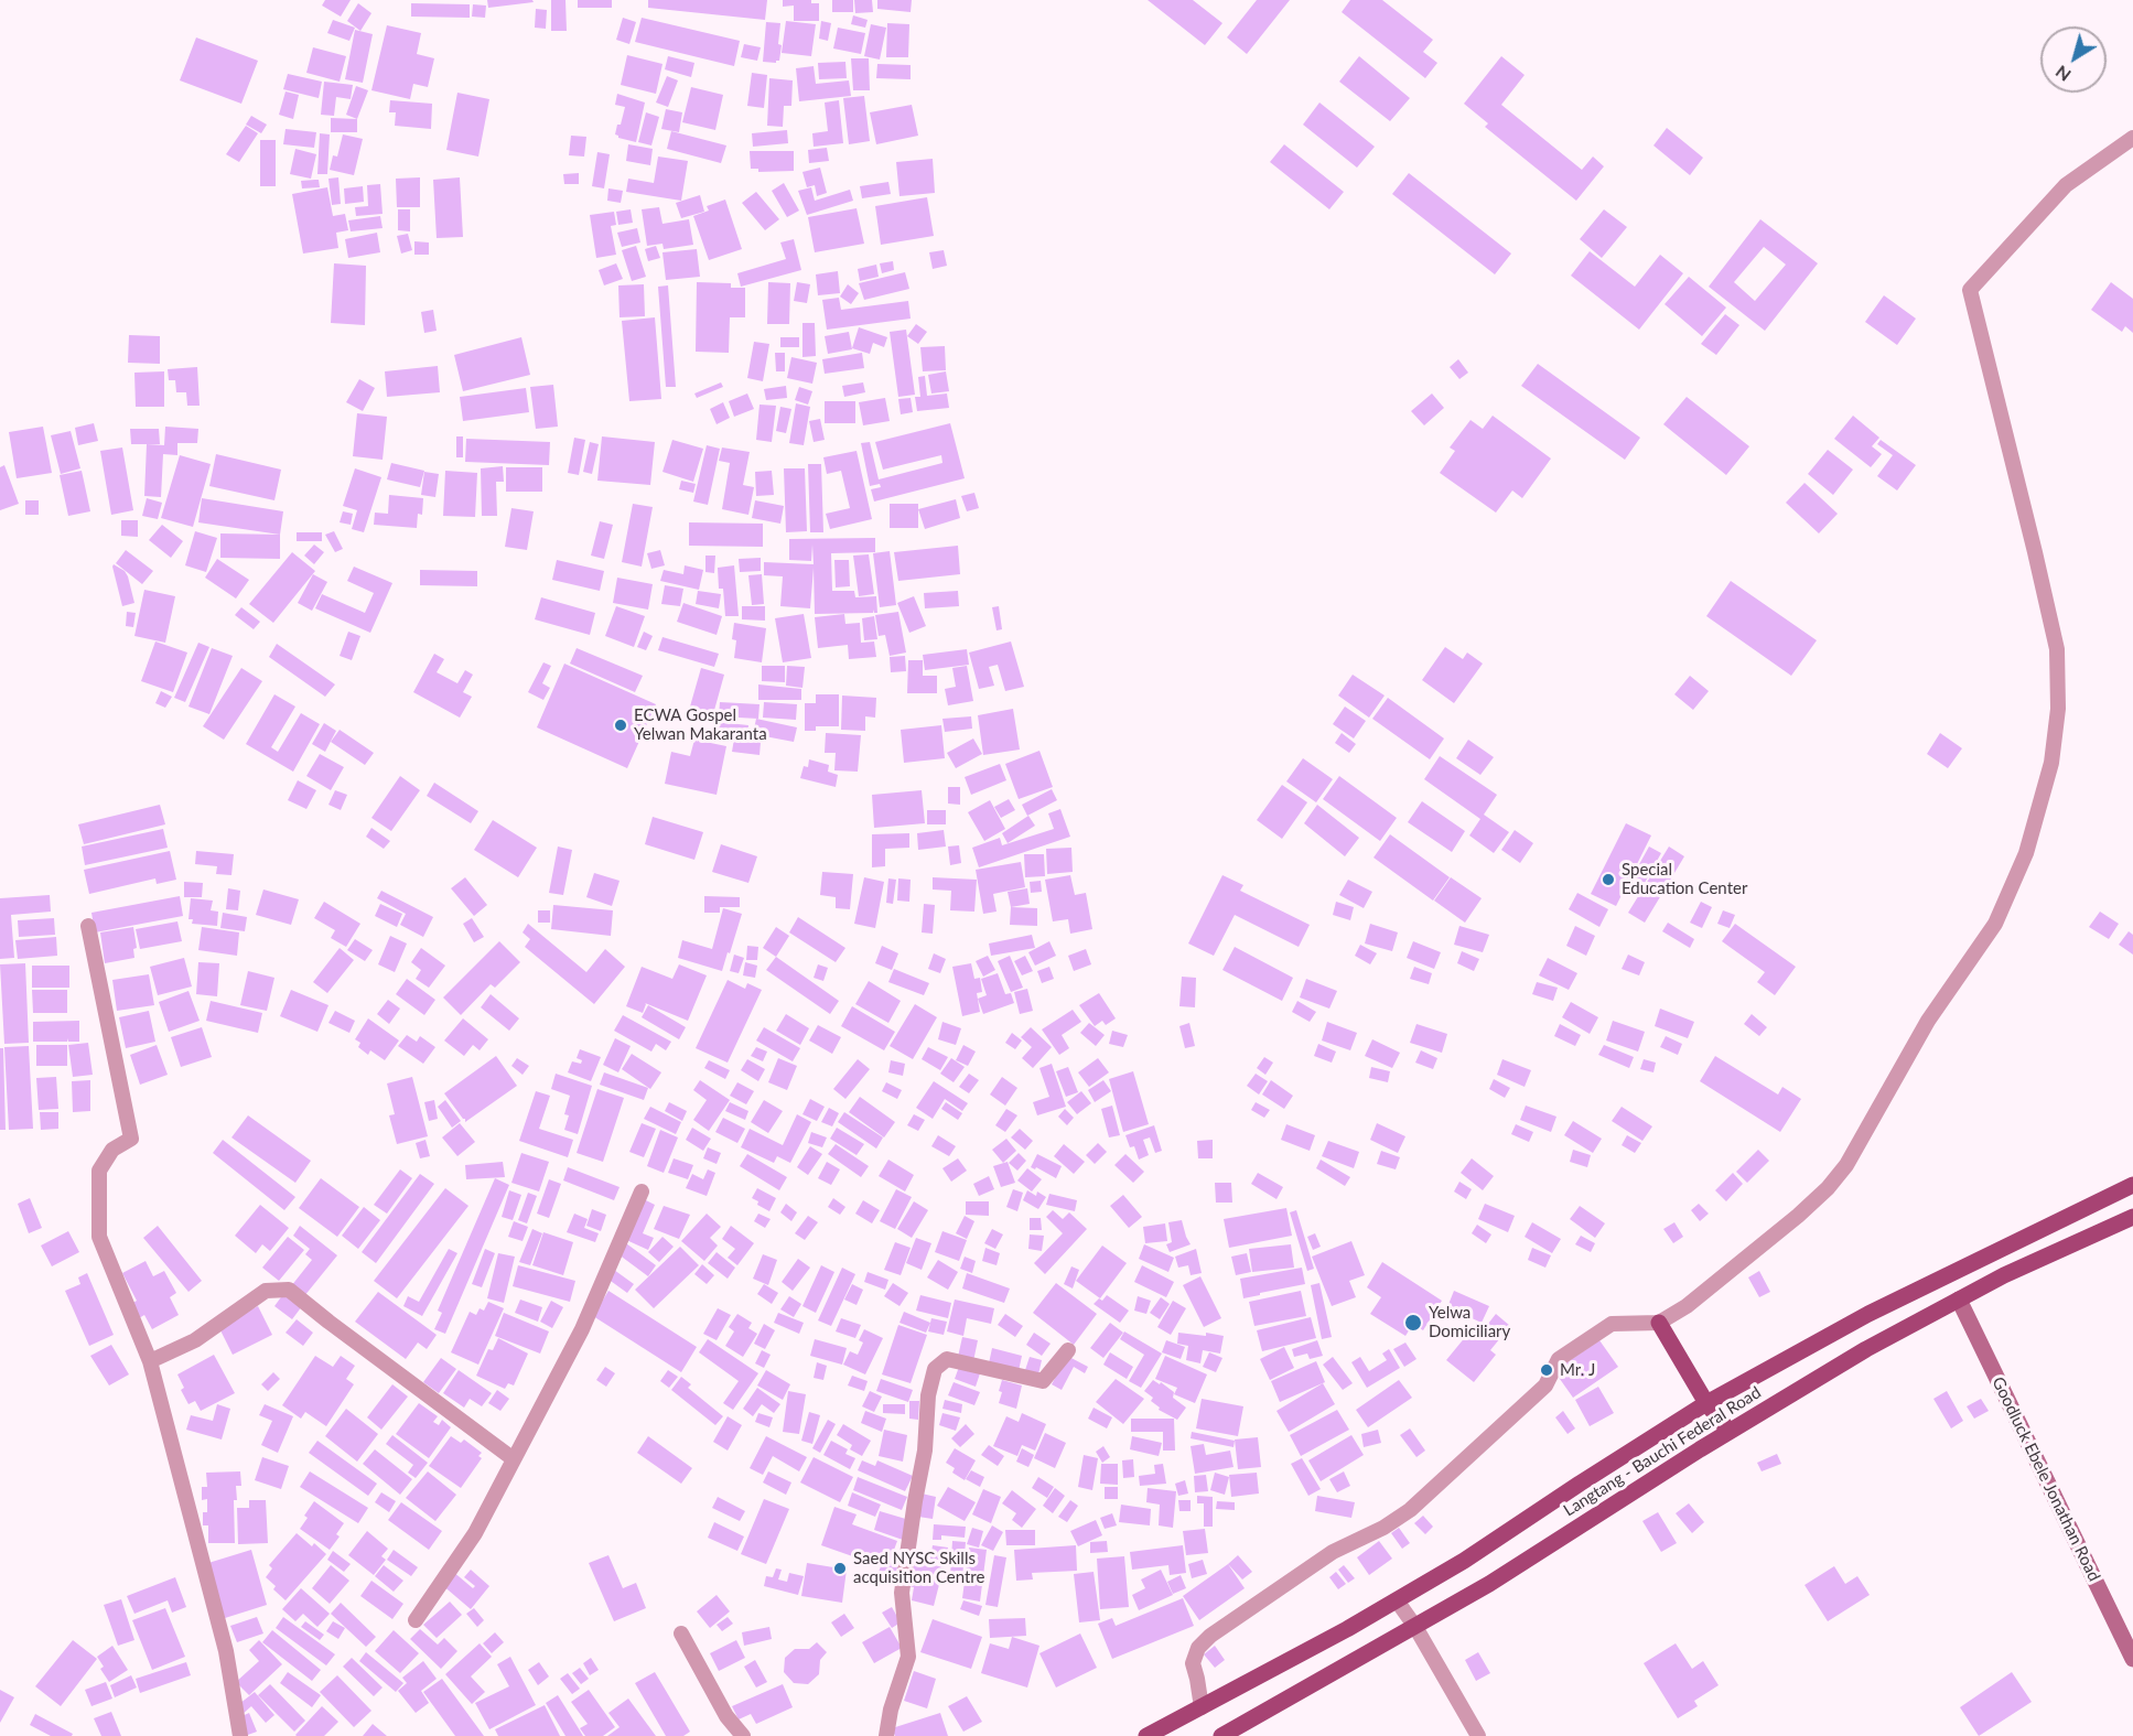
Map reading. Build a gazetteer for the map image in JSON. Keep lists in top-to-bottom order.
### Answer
{
  "streets": {
    "main road": ["Langtang - Bauchi Federal Road", "Goodluck Ebele Jonathan Road"]
  },
  "crossings": [
    ["Langtang - Bauchi Federal Road", "Goodluck Ebele Jonathan Road"]
  ],
  "places": [
    "ECWA Gospel Yelwan Makaranta",
    "Special Education Center",
    "Yelwa Domiciliary",
    "Mr. J",
    "Saed NYSC Skills acquisition Centre"
  ],
  "north": "bottom left"
}
